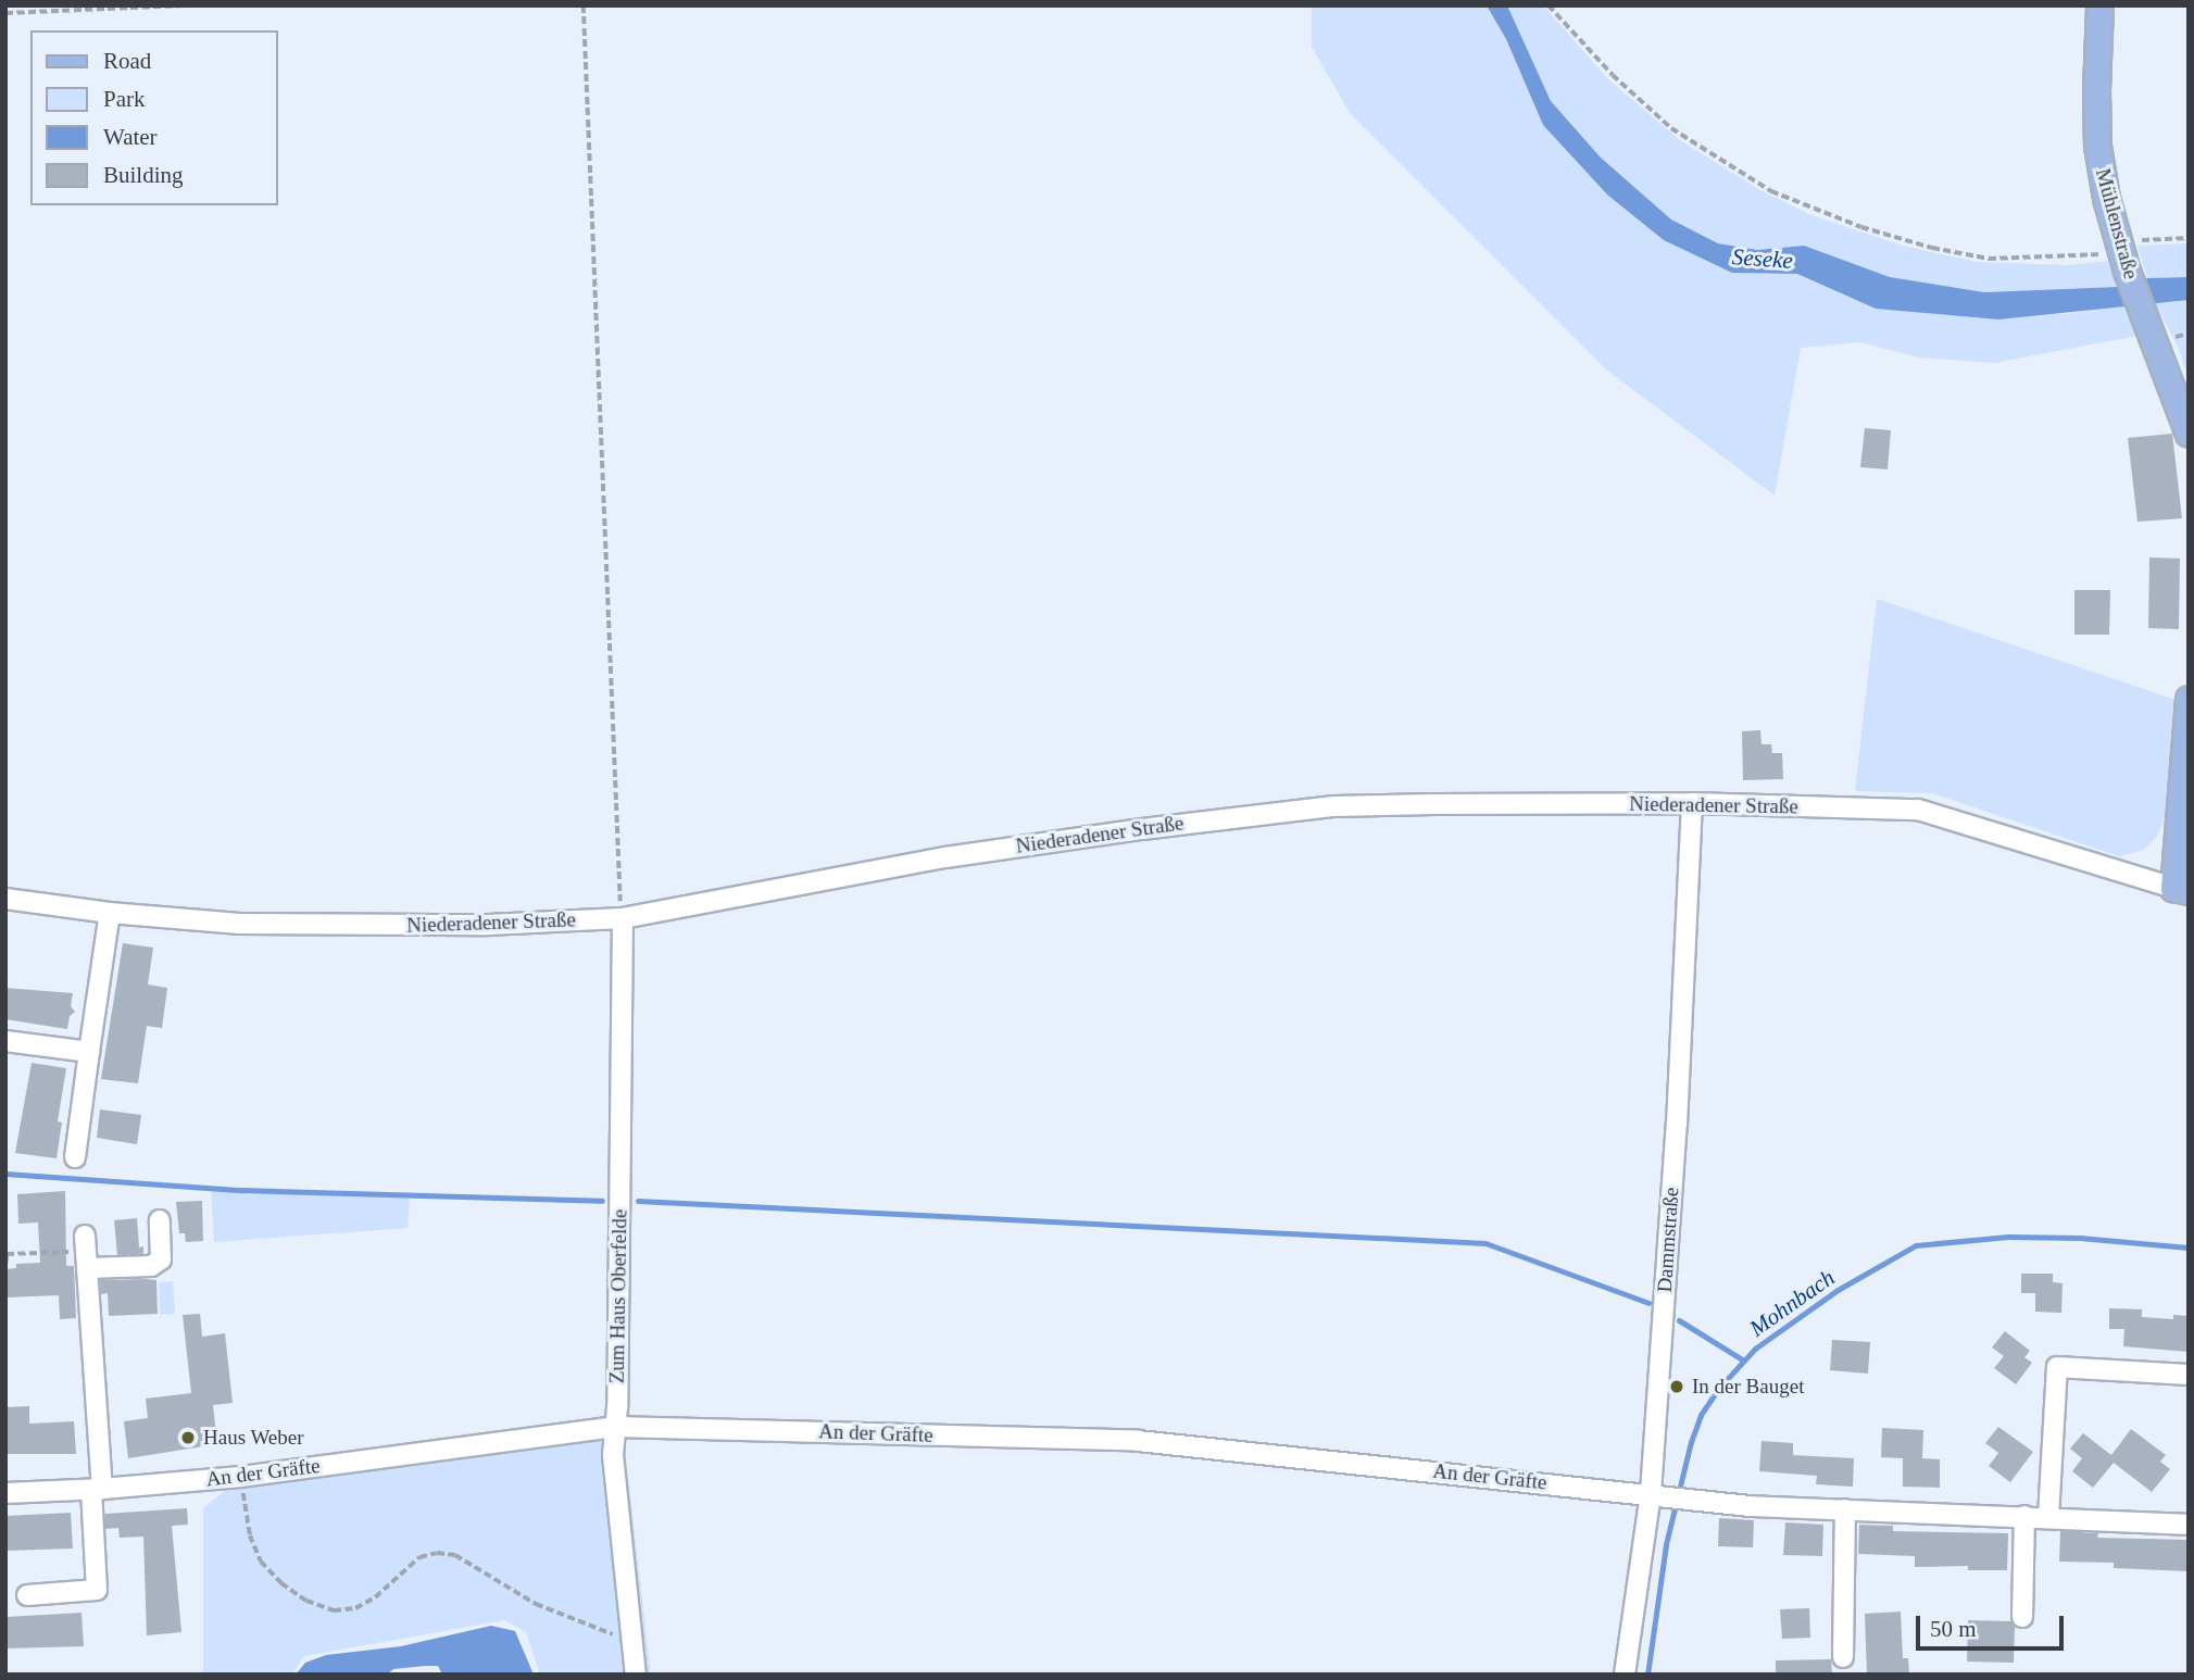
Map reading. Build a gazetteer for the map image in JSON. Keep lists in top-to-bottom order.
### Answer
{
  "streets": {
    "main road": ["Mühlenstraße"],
    "street": [
      "Niederadener Straße",
      "Dammstraße",
      "Zum Haus Oberfelde",
      "An der Gräfte"
    ]
  },
  "crossings": [
    ["Niederadener Straße", "Dammstraße"],
    ["Niederadener Straße", "Zum Haus Oberfelde"],
    ["Dammstraße", "An der Gräfte"],
    ["Zum Haus Oberfelde", "An der Gräfte"]
  ],
  "water": ["Seseke", "Mohnbach"],
  "places": ["In der Bauget", "Haus Weber"],
  "legend": [
    "Road",
    "Park",
    "Water",
    "Building"
  ],
  "scale_bar": "50 m"
}
